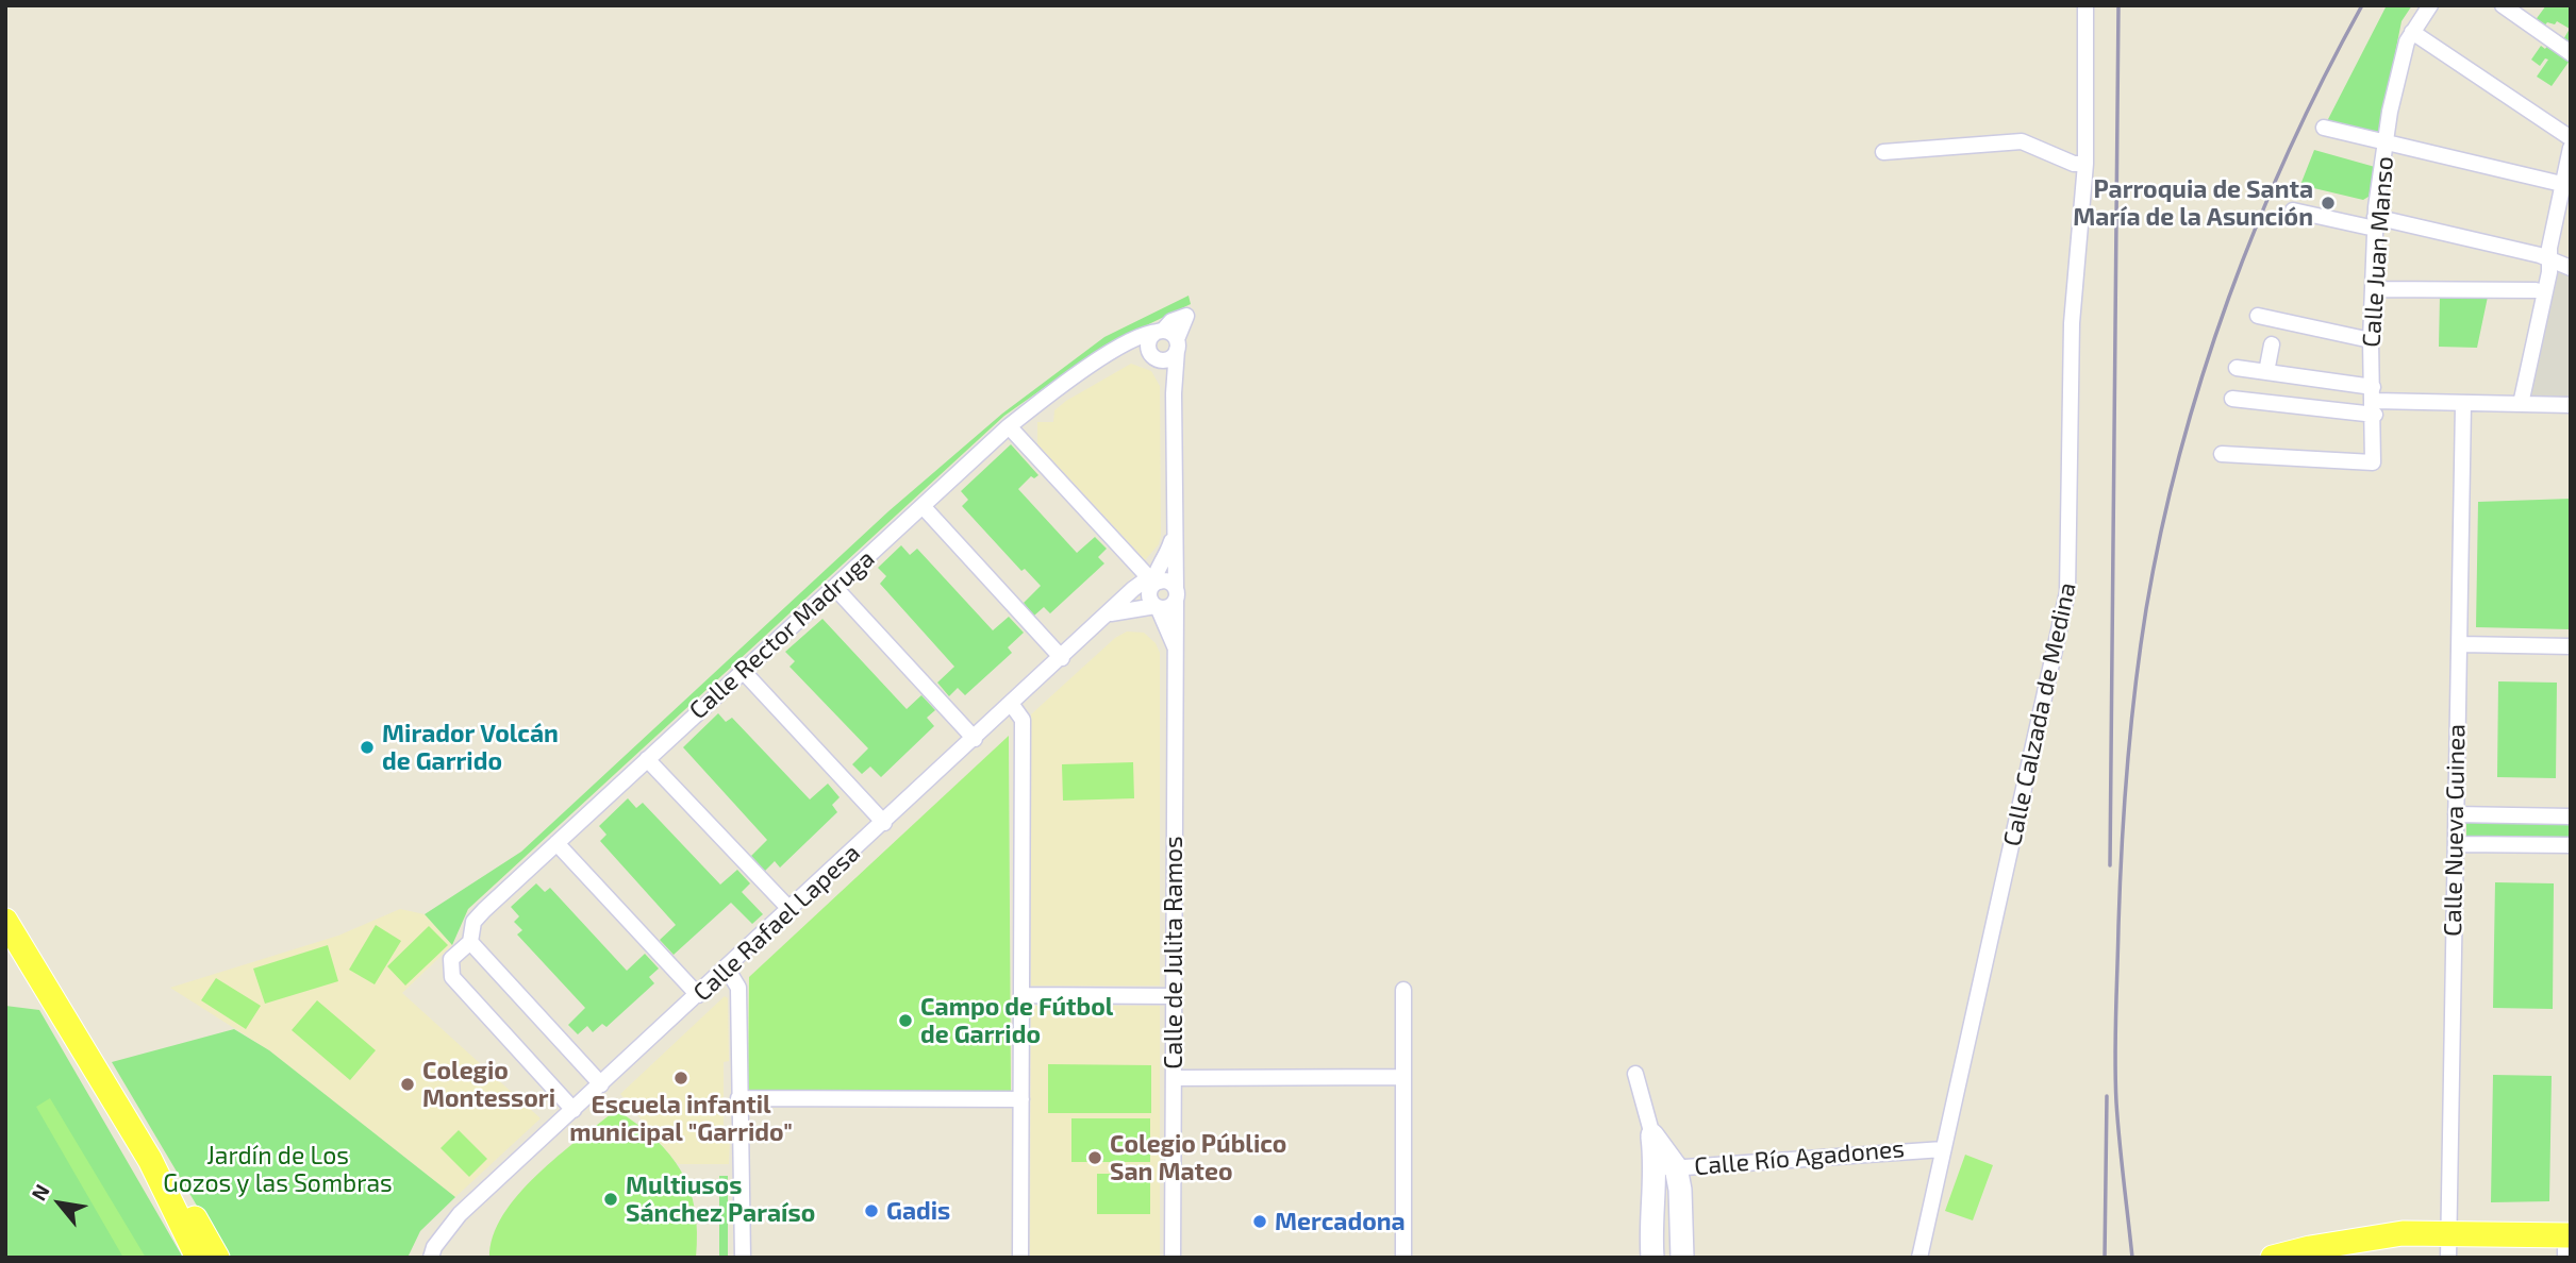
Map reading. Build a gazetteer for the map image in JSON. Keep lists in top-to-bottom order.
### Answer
{
  "streets": {
    "street": [
      "Calle Juan Manso",
      "Calle Rector Madruga",
      "Calle Calzada de Medina",
      "Calle Nueva Guinea",
      "Calle Rafael Lapesa",
      "Calle de Julita Ramos",
      "Calle Río Agadones"
    ]
  },
  "crossings": [
    ["Calle Rector Madruga", "Calle Rafael Lapesa"],
    ["Calle Rector Madruga", "Calle de Julita Ramos"],
    ["Calle Calzada de Medina", "Calle Río Agadones"],
    ["Calle Rafael Lapesa", "Calle de Julita Ramos"]
  ],
  "parks": ["Jardín de Los Gozos y las Sombras"],
  "places": [
    "Parroquia de Santa María de la Asunción",
    "Mirador Volcán de Garrido",
    "Campo de Fútbol de Garrido",
    "Escuela infantil municipal \"Garrido\"",
    "Colegio Montessori",
    "Colegio Público San Mateo",
    "Multiusos Sánchez Paraíso",
    "Gadis",
    "Mercadona"
  ],
  "north": "top left"
}
